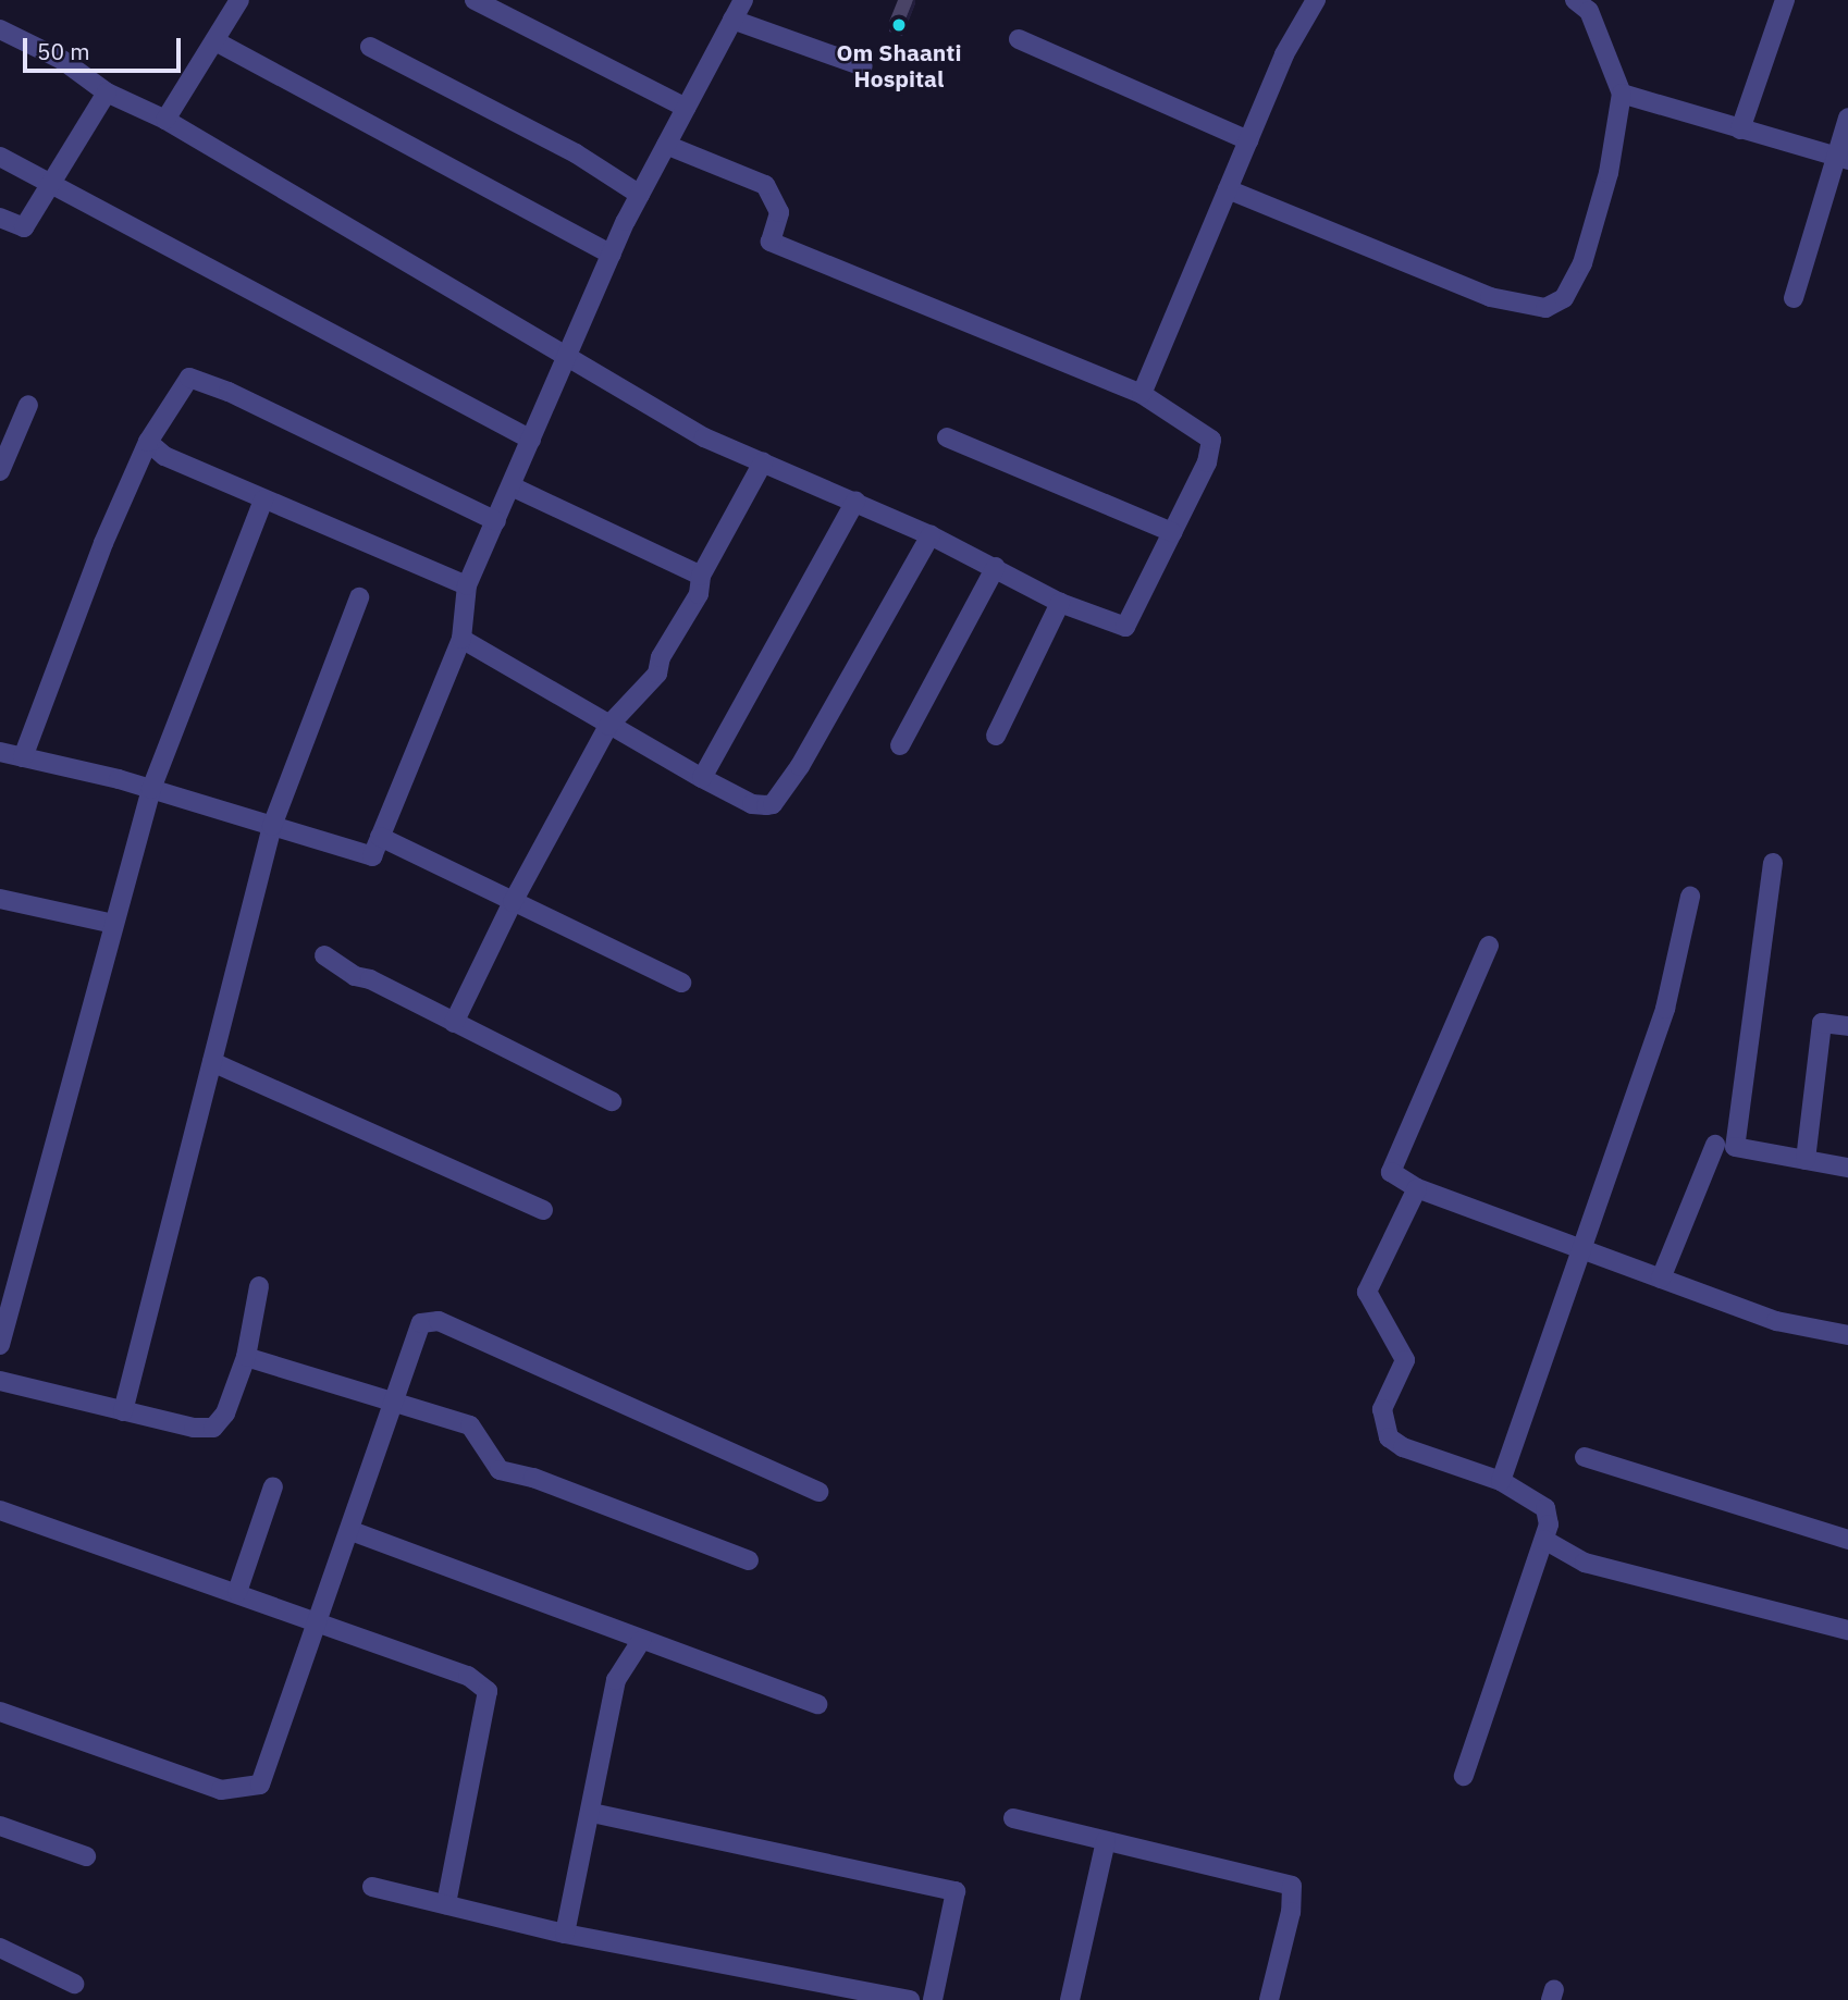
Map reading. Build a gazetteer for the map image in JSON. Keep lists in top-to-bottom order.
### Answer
{
  "places": ["Om Shaanti Hospital"],
  "scale_bar": "50 m"
}
